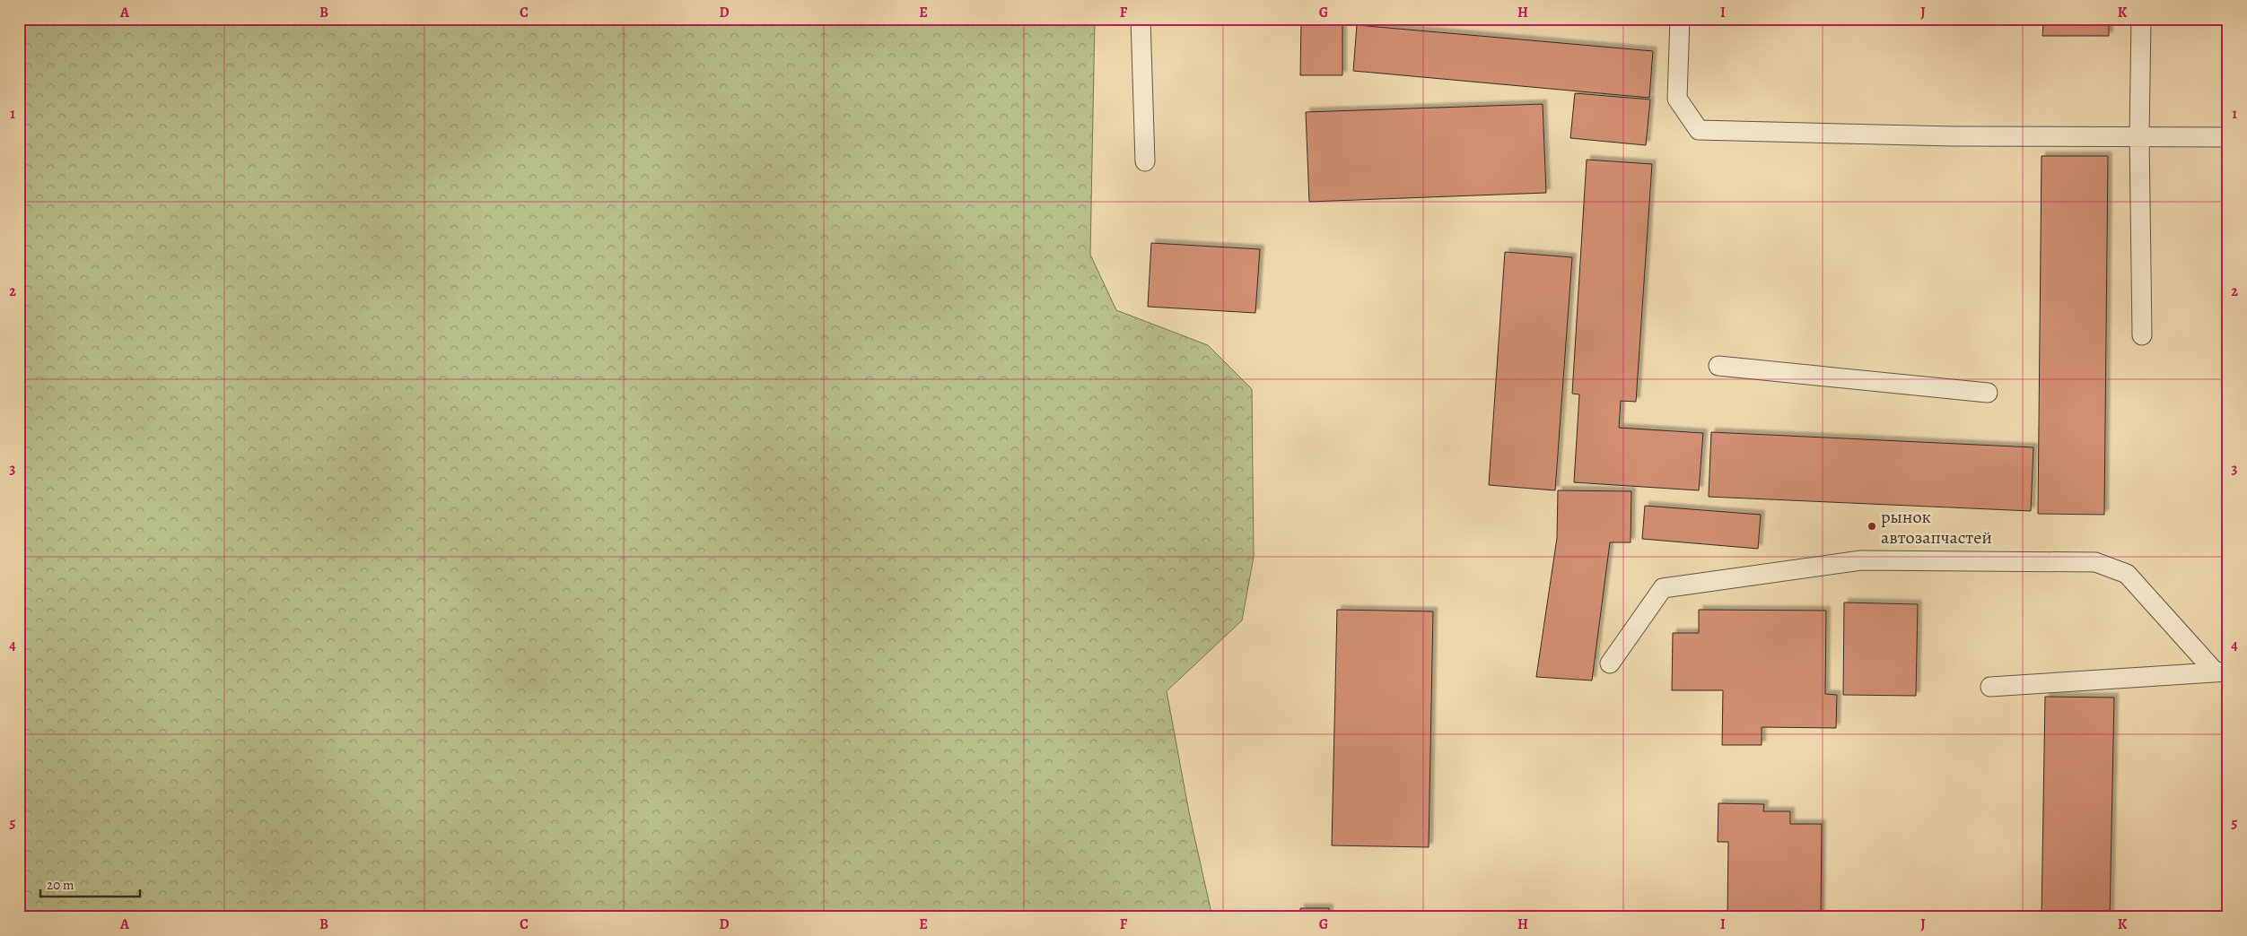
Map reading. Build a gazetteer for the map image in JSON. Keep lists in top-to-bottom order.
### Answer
{
  "places": ["рынок автозапчастей"],
  "scale_bar": "20 m",
  "grid": {
    "columns": [
      "A",
      "B",
      "C",
      "D",
      "E",
      "F",
      "G",
      "H",
      "I",
      "J",
      "K"
    ],
    "rows": [
      "1",
      "2",
      "3",
      "4",
      "5"
    ]
  }
}
